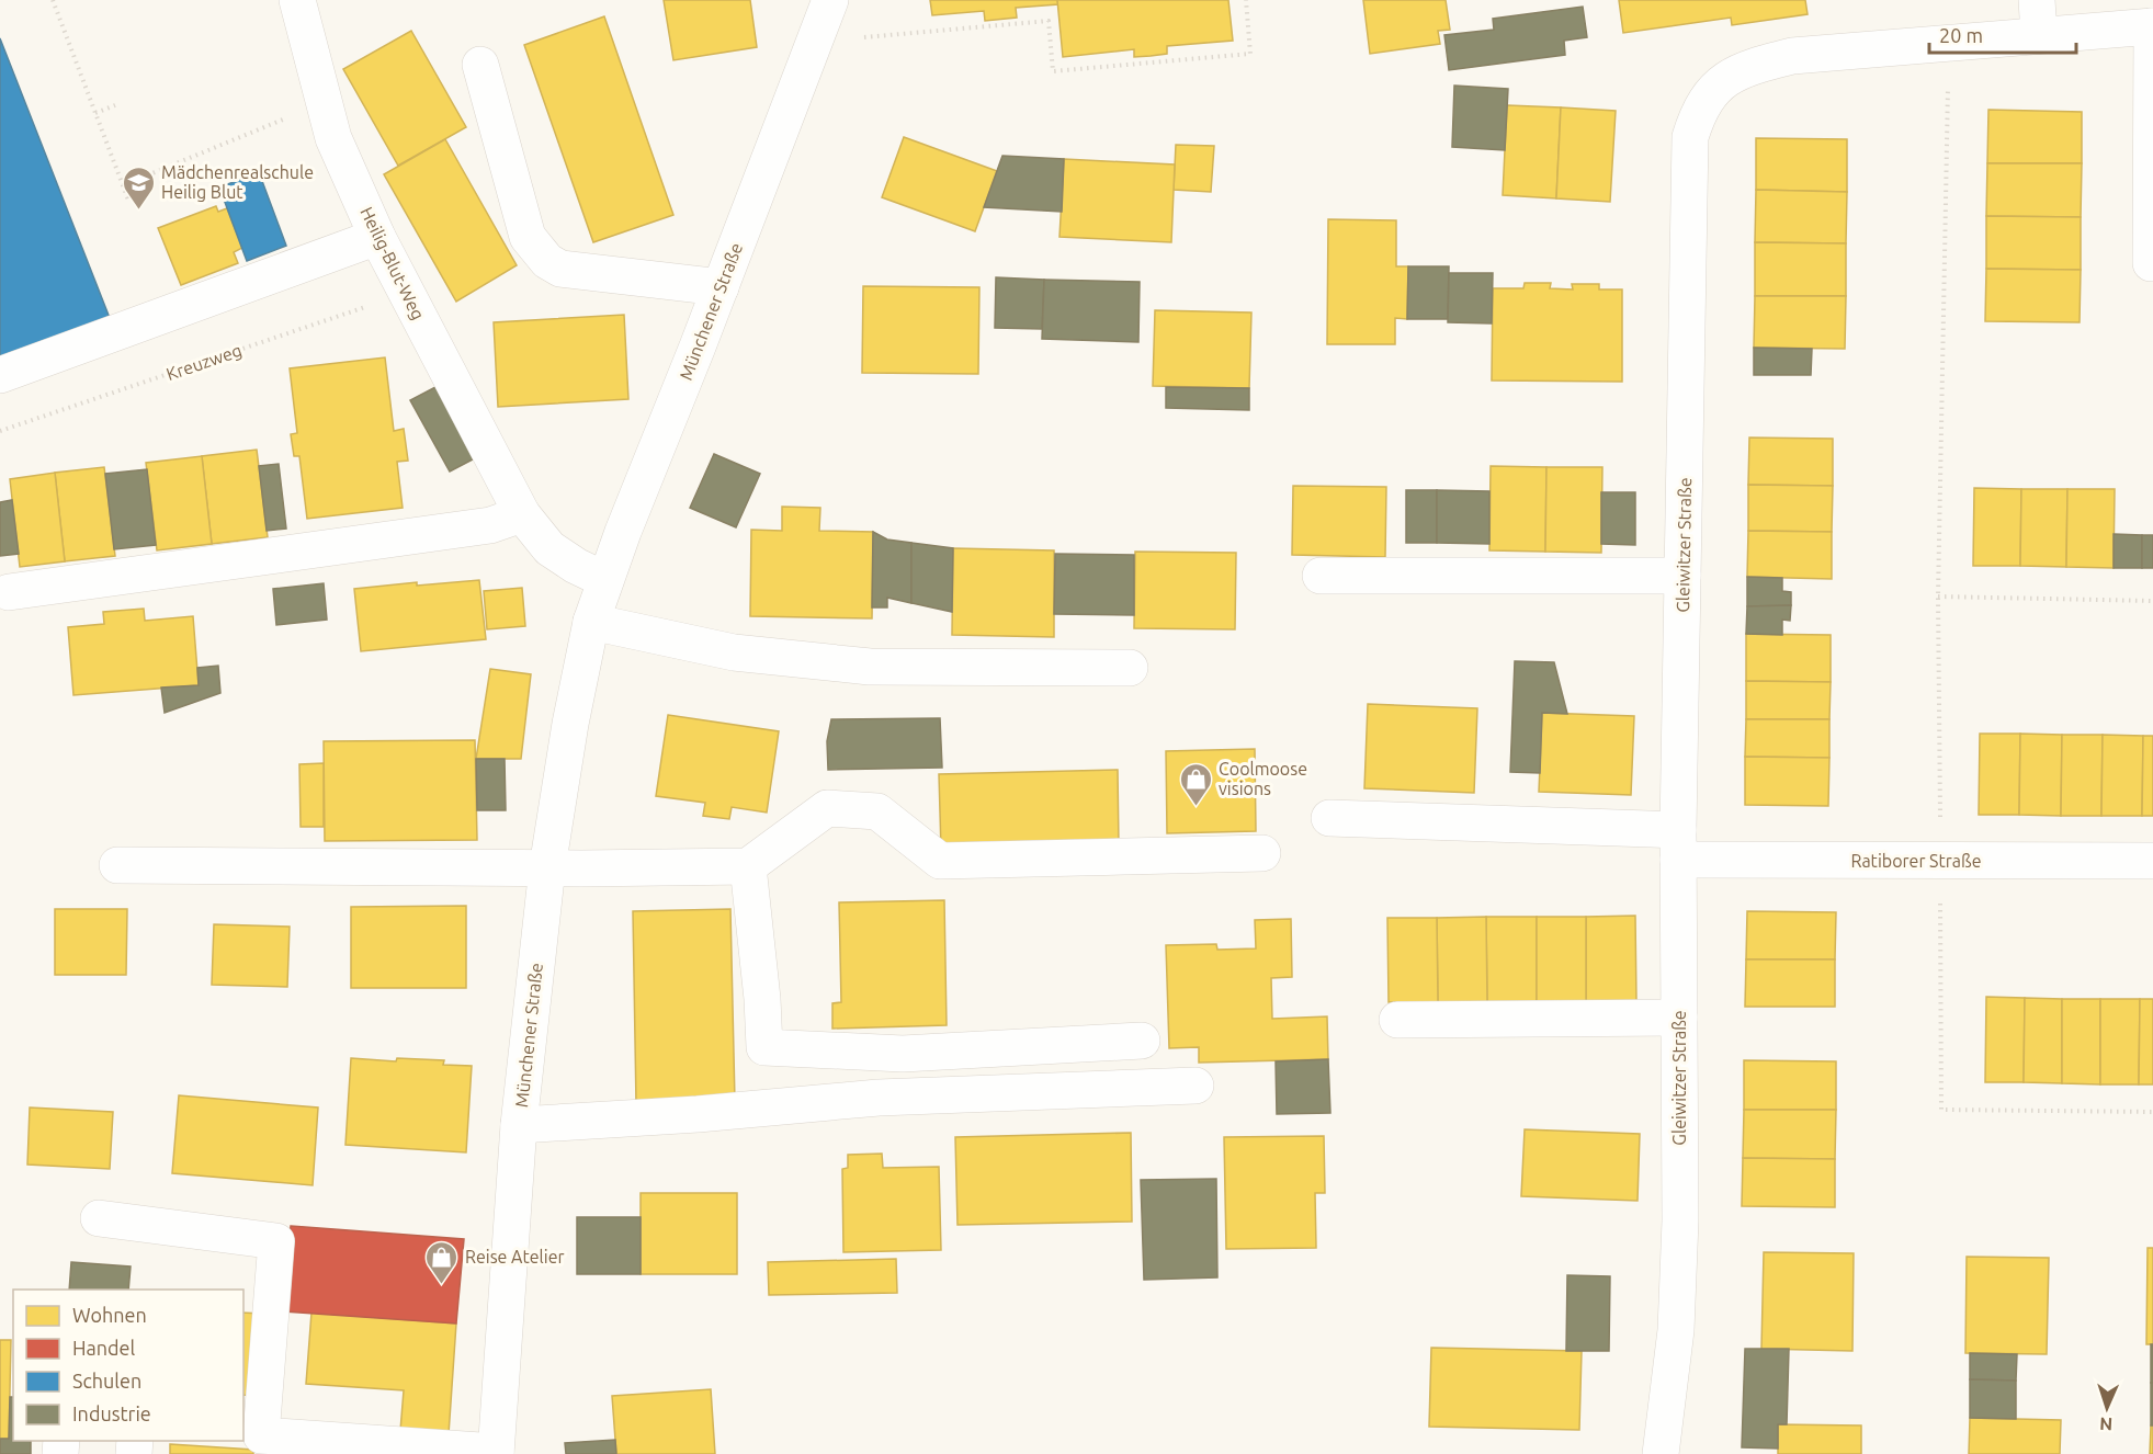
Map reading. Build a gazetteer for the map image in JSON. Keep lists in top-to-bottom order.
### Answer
{
  "streets": {
    "street": [
      "Heilig-Blut-Weg",
      "Münchener Straße",
      "Gleiwitzer Straße",
      "Ratiborer Straße"
    ],
    "path": ["Kreuzweg"]
  },
  "crossings": [
    ["Heilig-Blut-Weg", "Münchener Straße"],
    ["Heilig-Blut-Weg", "Kreuzweg"],
    ["Gleiwitzer Straße", "Ratiborer Straße"]
  ],
  "places": {
    "school or university": ["Mädchenrealschule Heilig Blut"],
    "shop": ["Coolmoose visions", "Reise Atelier"]
  },
  "legend": [
    "Wohnen",
    "Handel",
    "Schulen",
    "Industrie"
  ],
  "scale_bar": "20 m",
  "north": "bottom"
}
